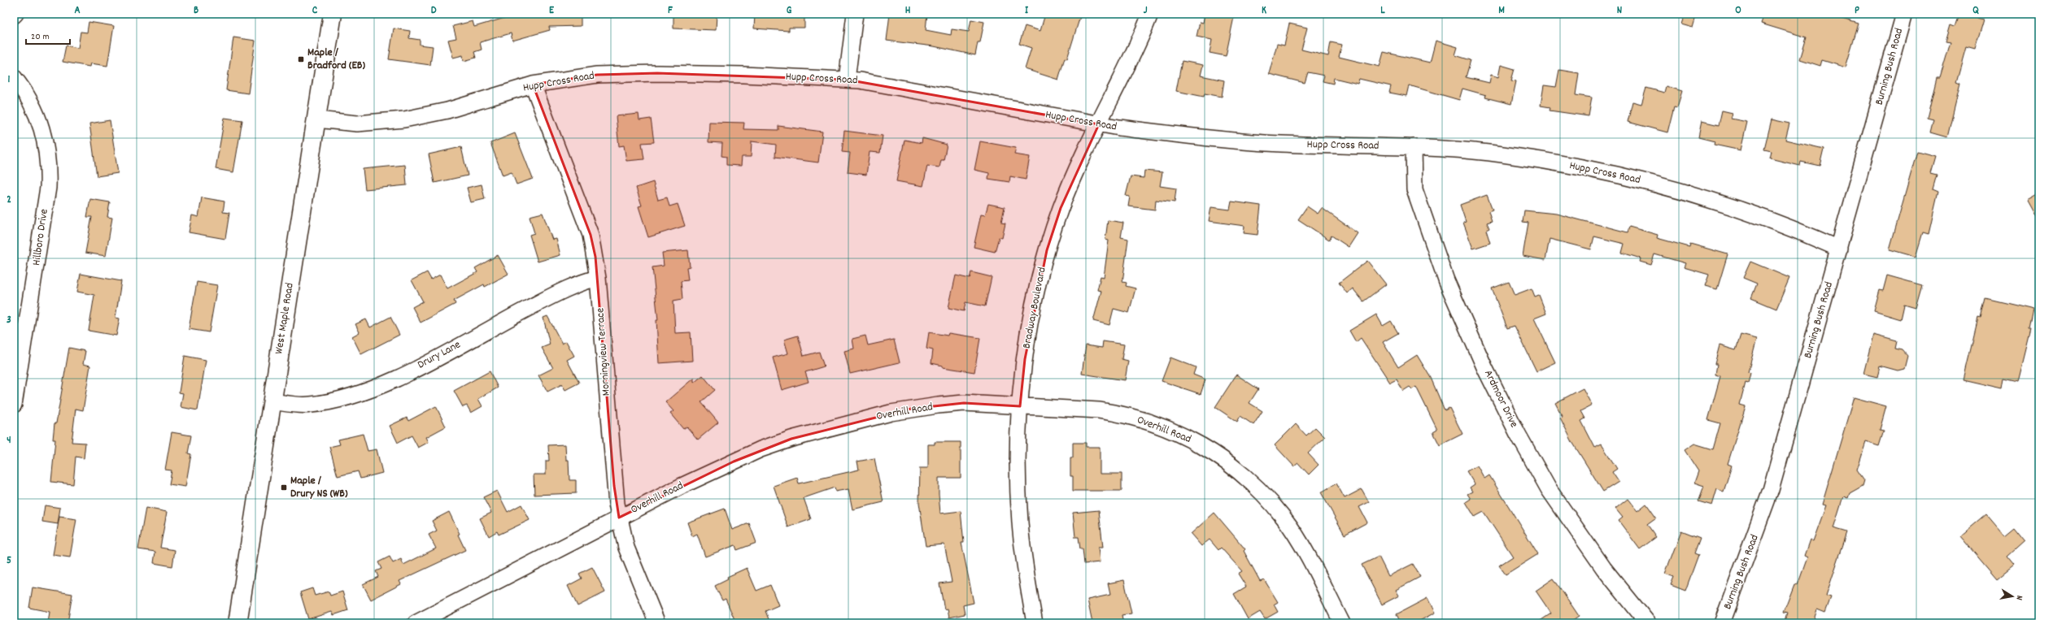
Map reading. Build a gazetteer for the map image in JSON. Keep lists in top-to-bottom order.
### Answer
{
  "streets": {
    "main road": ["West Maple Road"],
    "street": [
      "Burning Bush Road",
      "Hupp Cross Road",
      "Hillboro Drive",
      "Bradway Boulevard",
      "Morningview Terrace",
      "Drury Lane",
      "Ardmoor Drive",
      "Overhill Road"
    ]
  },
  "crossings": [
    ["Burning Bush Road", "Hupp Cross Road"],
    ["Hupp Cross Road", "Bradway Boulevard"],
    ["Hupp Cross Road", "West Maple Road"],
    ["Hupp Cross Road", "Morningview Terrace"],
    ["Hupp Cross Road", "Ardmoor Drive"],
    ["Bradway Boulevard", "Overhill Road"],
    ["West Maple Road", "Drury Lane"],
    ["Morningview Terrace", "Drury Lane"],
    ["Morningview Terrace", "Overhill Road"]
  ],
  "places": {
    "transit": ["Maple / Bradford (EB)", "Maple / Drury NS (WB)"]
  },
  "scale_bar": "20 m",
  "north": "right",
  "grid": {
    "columns": [
      "A",
      "B",
      "C",
      "D",
      "E",
      "F",
      "G",
      "H",
      "I",
      "J",
      "K",
      "L",
      "M",
      "N",
      "O",
      "P",
      "Q"
    ],
    "rows": [
      "1",
      "2",
      "3",
      "4",
      "5"
    ]
  }
}
